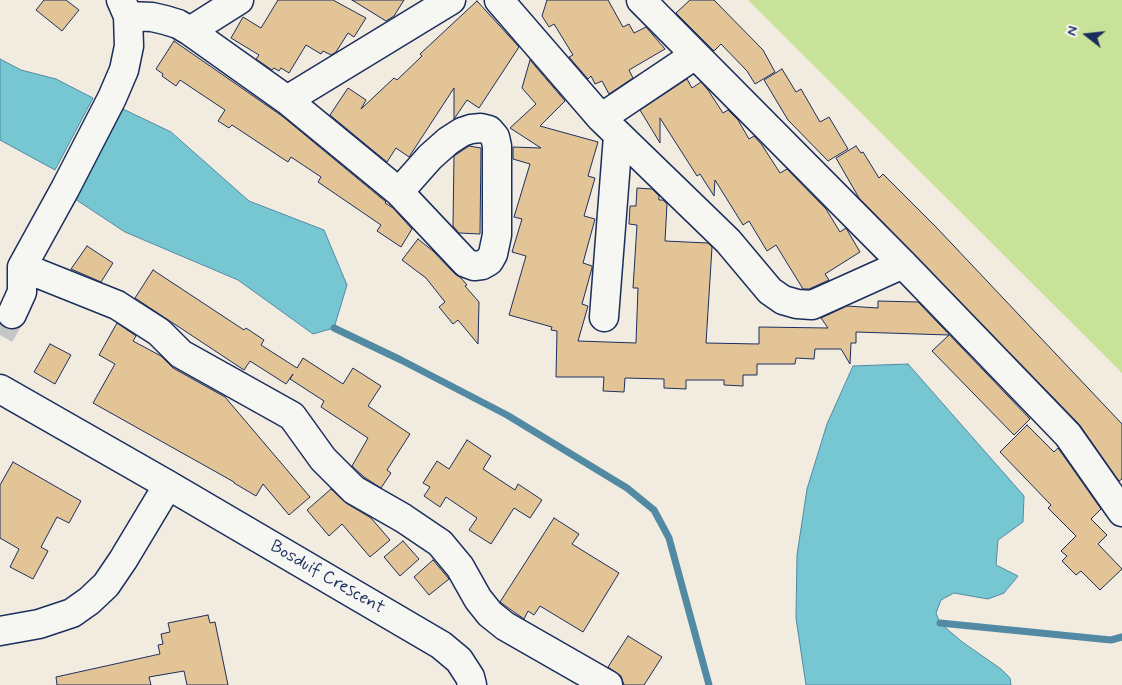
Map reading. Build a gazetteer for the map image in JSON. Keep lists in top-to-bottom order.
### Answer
{
  "streets": {
    "street": ["Bosduif Crescent"]
  },
  "north": "left"
}
